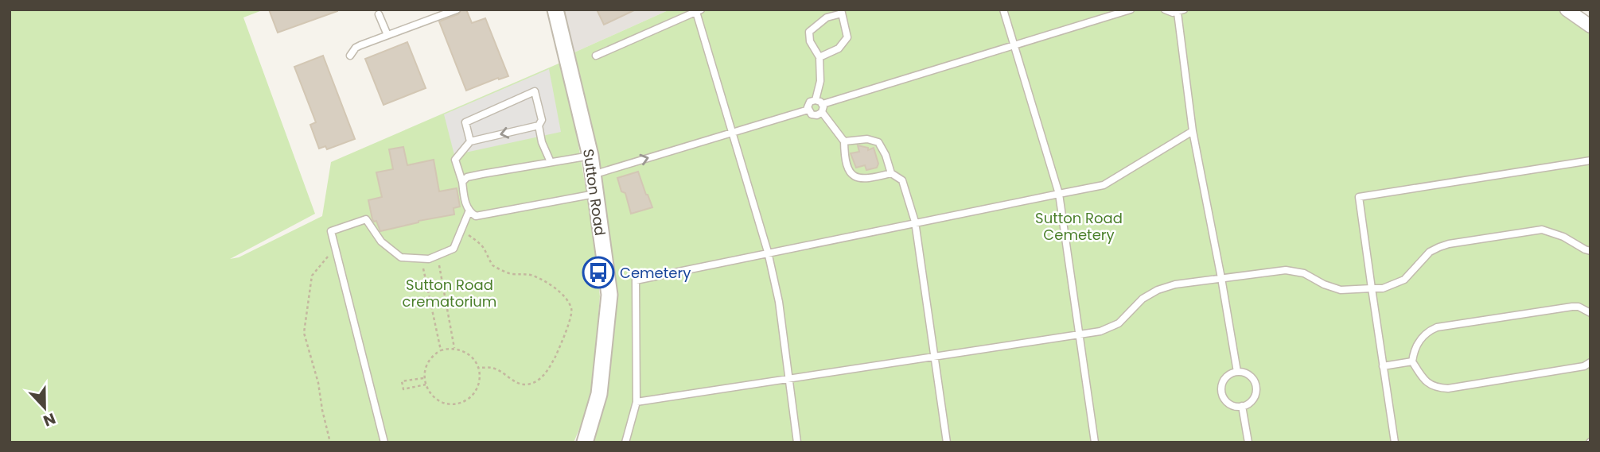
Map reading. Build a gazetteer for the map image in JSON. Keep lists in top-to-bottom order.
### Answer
{
  "streets": {
    "street": ["Sutton Road"]
  },
  "parks": ["Sutton Road Cemetery", "Sutton Road crematorium"],
  "places": {
    "bus stop": ["Cemetery"]
  },
  "north": "bottom"
}
